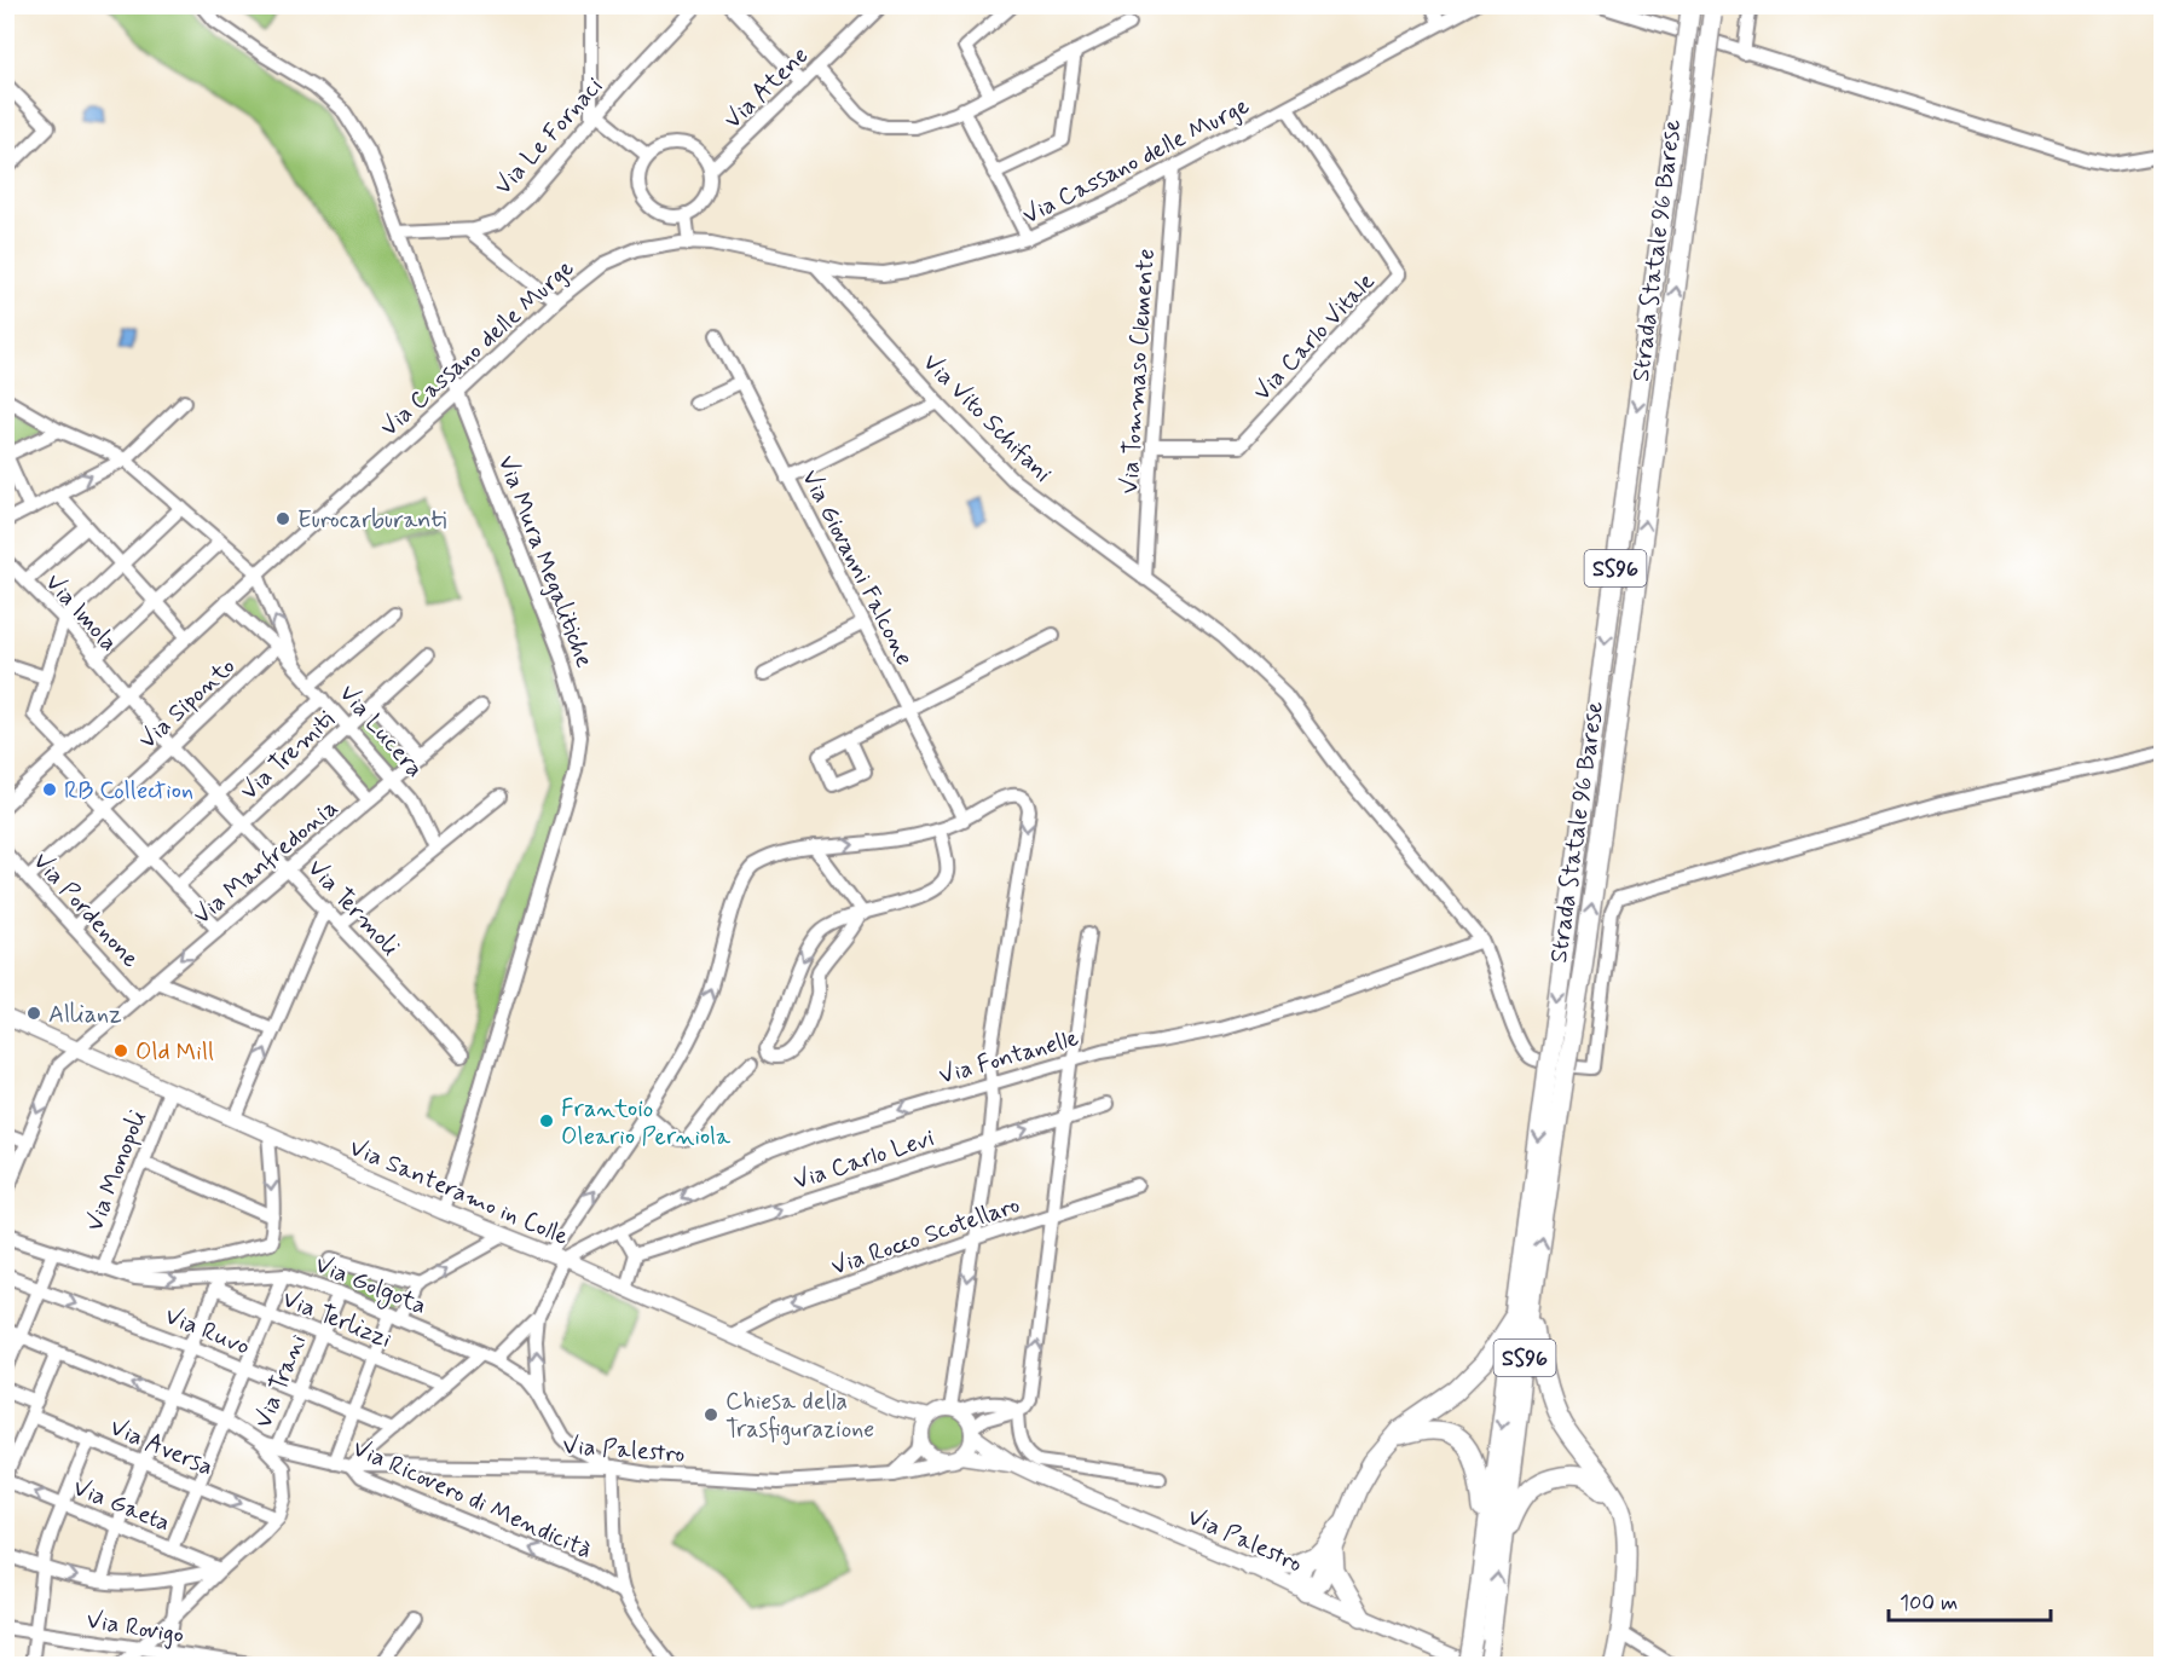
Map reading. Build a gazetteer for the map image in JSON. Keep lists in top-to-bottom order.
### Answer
{
  "streets": {
    "highway": ["Strada Statale 96 Barese", "SS96"],
    "main road": ["Via Santeramo in Colle", "Via Palestro"],
    "street": [
      "Via Atene",
      "Via Le Fornaci",
      "Via Cassano delle Murge",
      "Via Carlo Vitale",
      "Via Tommaso Clemente",
      "Via Vito Schifani",
      "Via Mura Megalitiche",
      "Via Giovanni Falcone",
      "Via Imola",
      "Via Siponto",
      "Via Lucera",
      "Via Tremiti",
      "Via Manfredonia",
      "Via Termoli",
      "Via Pordenone",
      "Via Fontanelle",
      "Via Carlo Levi",
      "Via Monopoli",
      "Via Rocco Scotellaro",
      "Via Golgota",
      "Via Terlizzi",
      "Via Ruvo",
      "Via Trani",
      "Via Aversa",
      "Via Ricovero di Mendicità",
      "Via Gaeta",
      "Via Rovigo"
    ]
  },
  "crossings": [
    ["Via Le Fornaci", "Via Mura Megalitiche"],
    ["Via Cassano delle Murge", "Via Carlo Vitale"],
    ["Via Cassano delle Murge", "Via Tommaso Clemente"],
    ["Via Cassano delle Murge", "Via Vito Schifani"],
    ["Via Cassano delle Murge", "Via Mura Megalitiche"],
    ["Via Cassano delle Murge", "Via Imola"],
    ["Via Cassano delle Murge", "Via Lucera"],
    ["Via Cassano delle Murge", "Via Termoli"],
    ["Strada Statale 96 Barese", "Via Palestro"],
    ["Via Carlo Vitale", "Via Tommaso Clemente"],
    ["Via Tommaso Clemente", "Via Vito Schifani"],
    ["Via Vito Schifani", "Via Fontanelle"],
    ["Via Mura Megalitiche", "Via Santeramo in Colle"],
    ["Via Imola", "Via Termoli"],
    ["Via Siponto", "Via Lucera"],
    ["Via Siponto", "Via Termoli"],
    ["Via Siponto", "Via Pordenone"],
    ["Via Lucera", "Via Tremiti"],
    ["Via Lucera", "Via Manfredonia"],
    ["Via Tremiti", "Via Termoli"],
    ["Via Manfredonia", "Via Termoli"],
    ["Via Manfredonia", "Via Pordenone"],
    ["Via Manfredonia", "Via Santeramo in Colle"],
    ["Via Fontanelle", "Via Santeramo in Colle"],
    ["Via Monopoli", "Via Santeramo in Colle"],
    ["Via Monopoli", "Via Golgota"],
    ["Via Santeramo in Colle", "Via Rocco Scotellaro"],
    ["Via Golgota", "Via Terlizzi"],
    ["Via Golgota", "Via Trani"],
    ["Via Terlizzi", "Via Trani"],
    ["Via Ruvo", "Via Trani"],
    ["Via Trani", "Via Ricovero di Mendicità"],
    ["Via Palestro", "Via Ricovero di Mendicità"]
  ],
  "one_way": [
    "Via Fontanelle",
    "Via Carlo Levi",
    "Via Rocco Scotellaro",
    "Via Ruvo",
    "Via Ricovero di Mendicità"
  ],
  "places": [
    "Eurocarburanti",
    "RB Collection",
    "Allianz",
    "Old Mill",
    "Frantoio Oleario Perniola",
    "Chiesa della Trasfigurazione"
  ],
  "scale_bar": "100 m"
}
